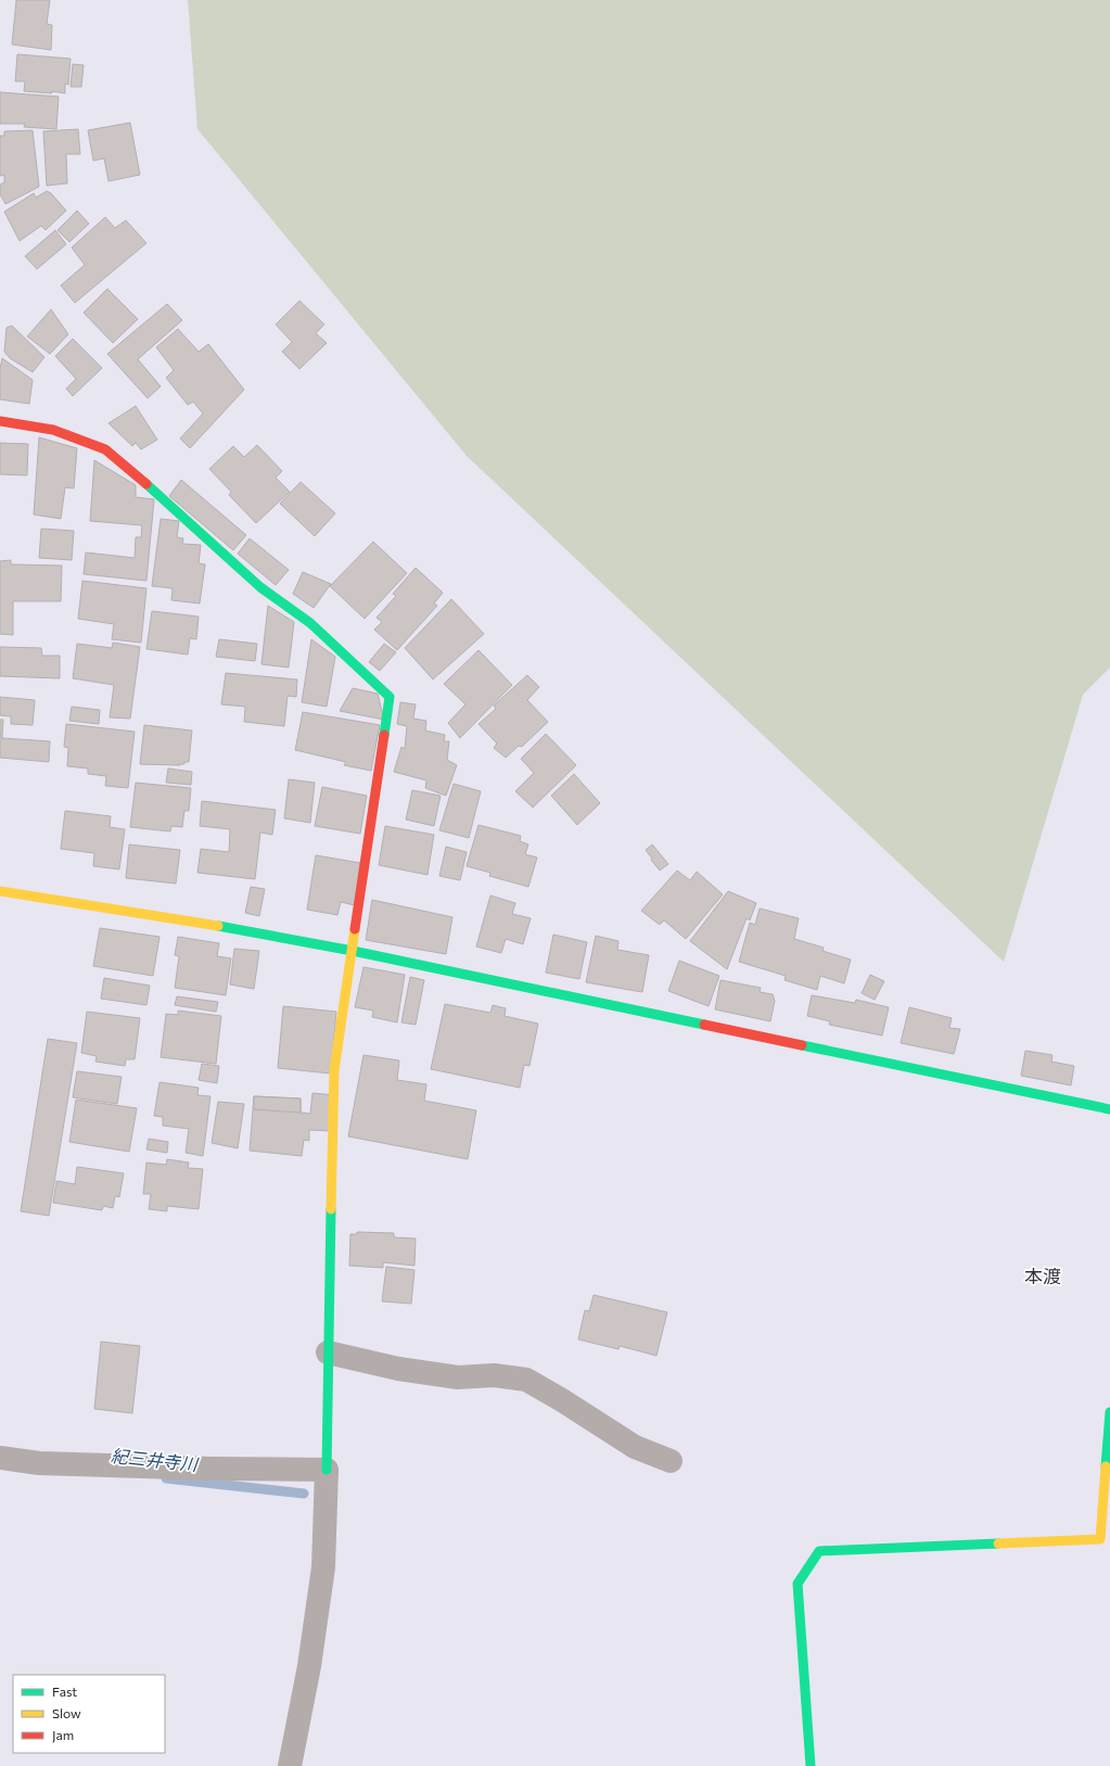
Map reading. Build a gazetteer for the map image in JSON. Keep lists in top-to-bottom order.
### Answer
{
  "districts": ["本渡"],
  "water": ["紀三井寺川"],
  "legend": ["Fast", "Slow", "Jam"]
}
